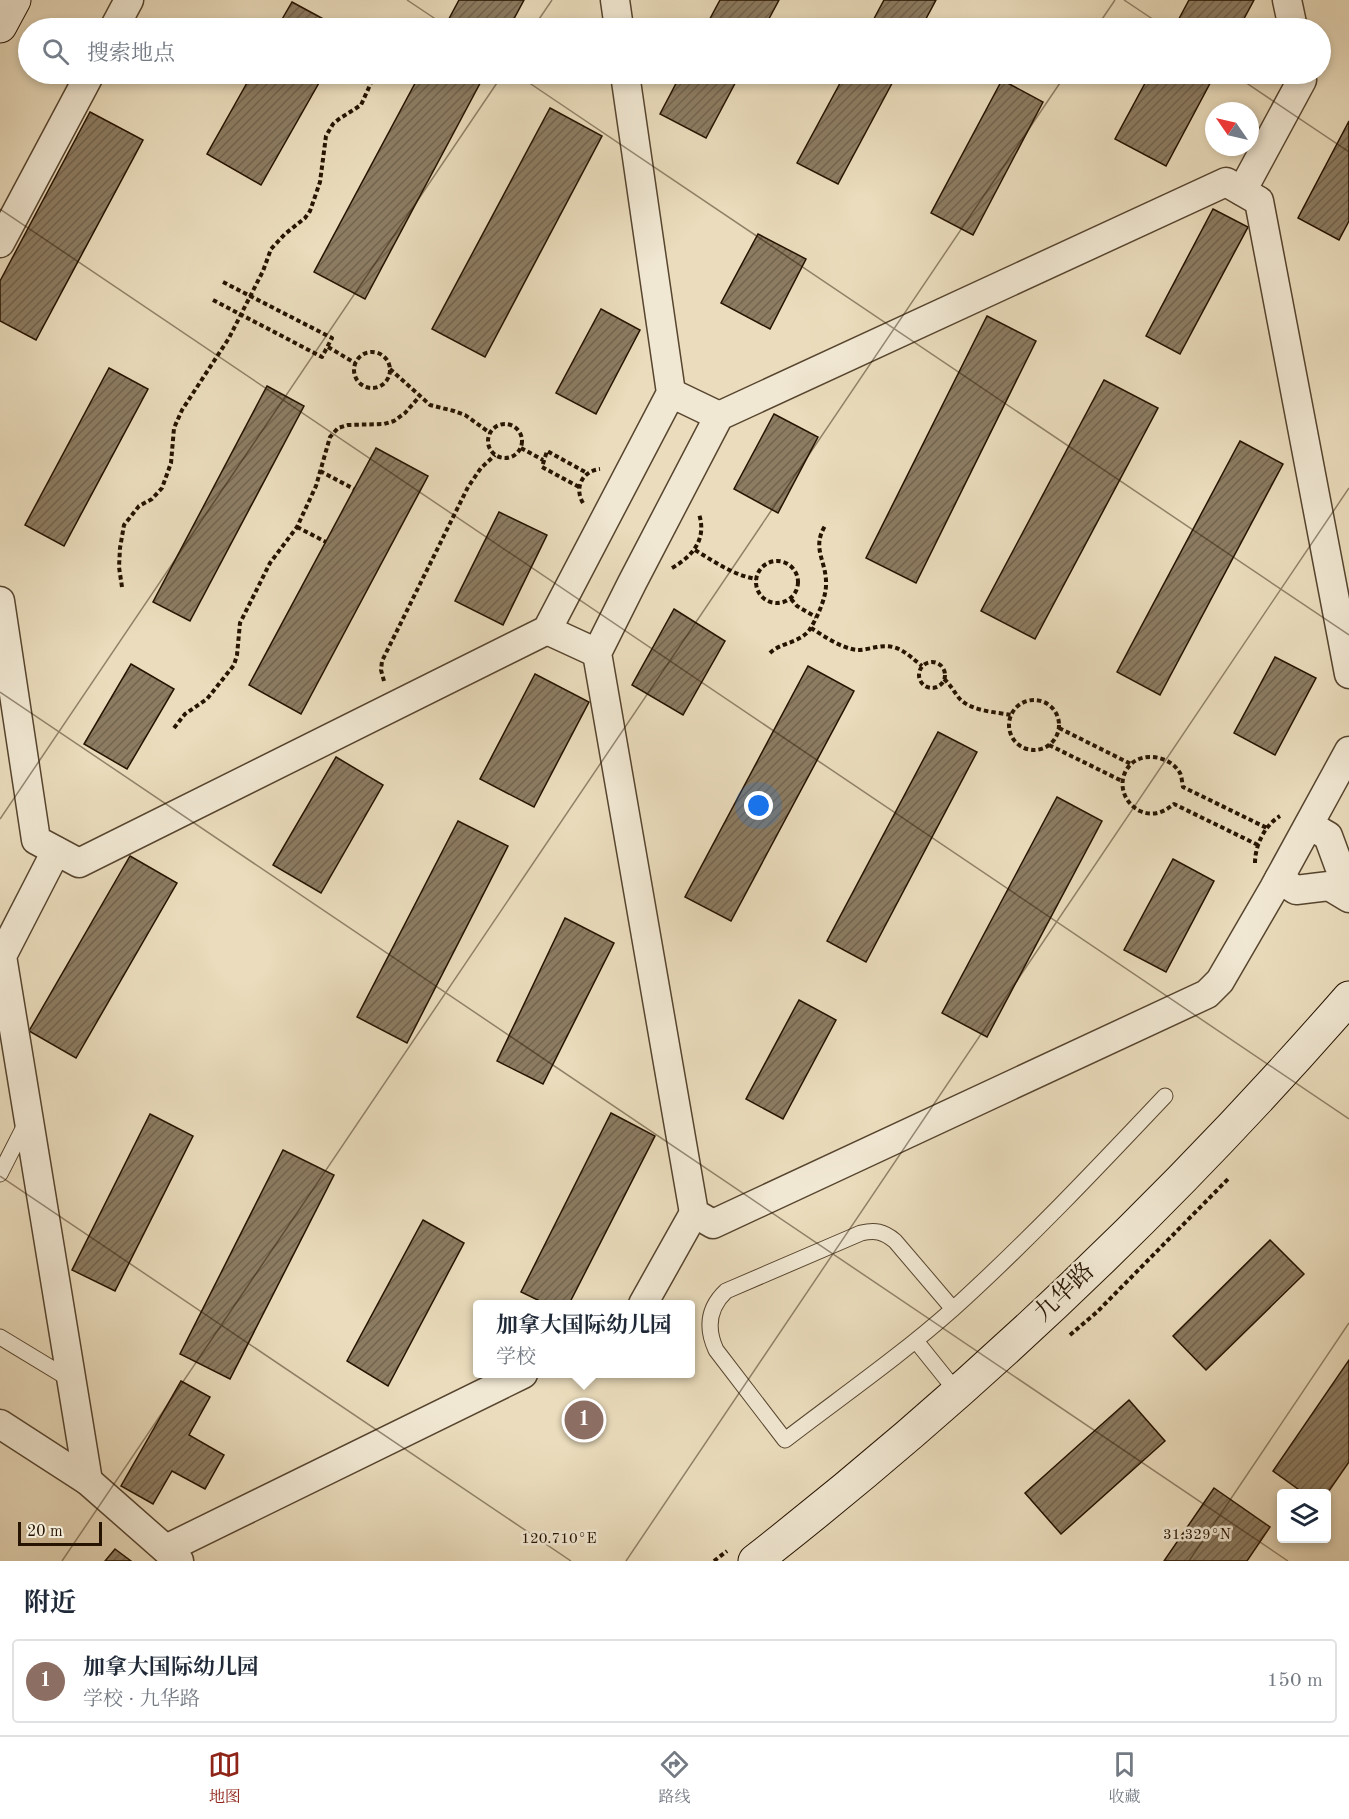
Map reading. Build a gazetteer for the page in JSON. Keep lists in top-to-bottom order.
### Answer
{
  "streets": {
    "street": ["九华路"]
  },
  "scale_bar": "20 m",
  "north": "top left",
  "page": {
    "search": "搜索地点",
    "popup": ["加拿大国际幼儿园", "学校"],
    "pins": "1",
    "scale": "20 m",
    "heading": "附近",
    "list": [
      {
        "mark": "1",
        "name": "加拿大国际幼儿园",
        "note": "学校 · 九华路",
        "value": "150 m"
      }
    ],
    "nav": ["地图", "路线", "收藏"]
  },
  "coordinates": ["31.329°N", "120.710°E"]
}
